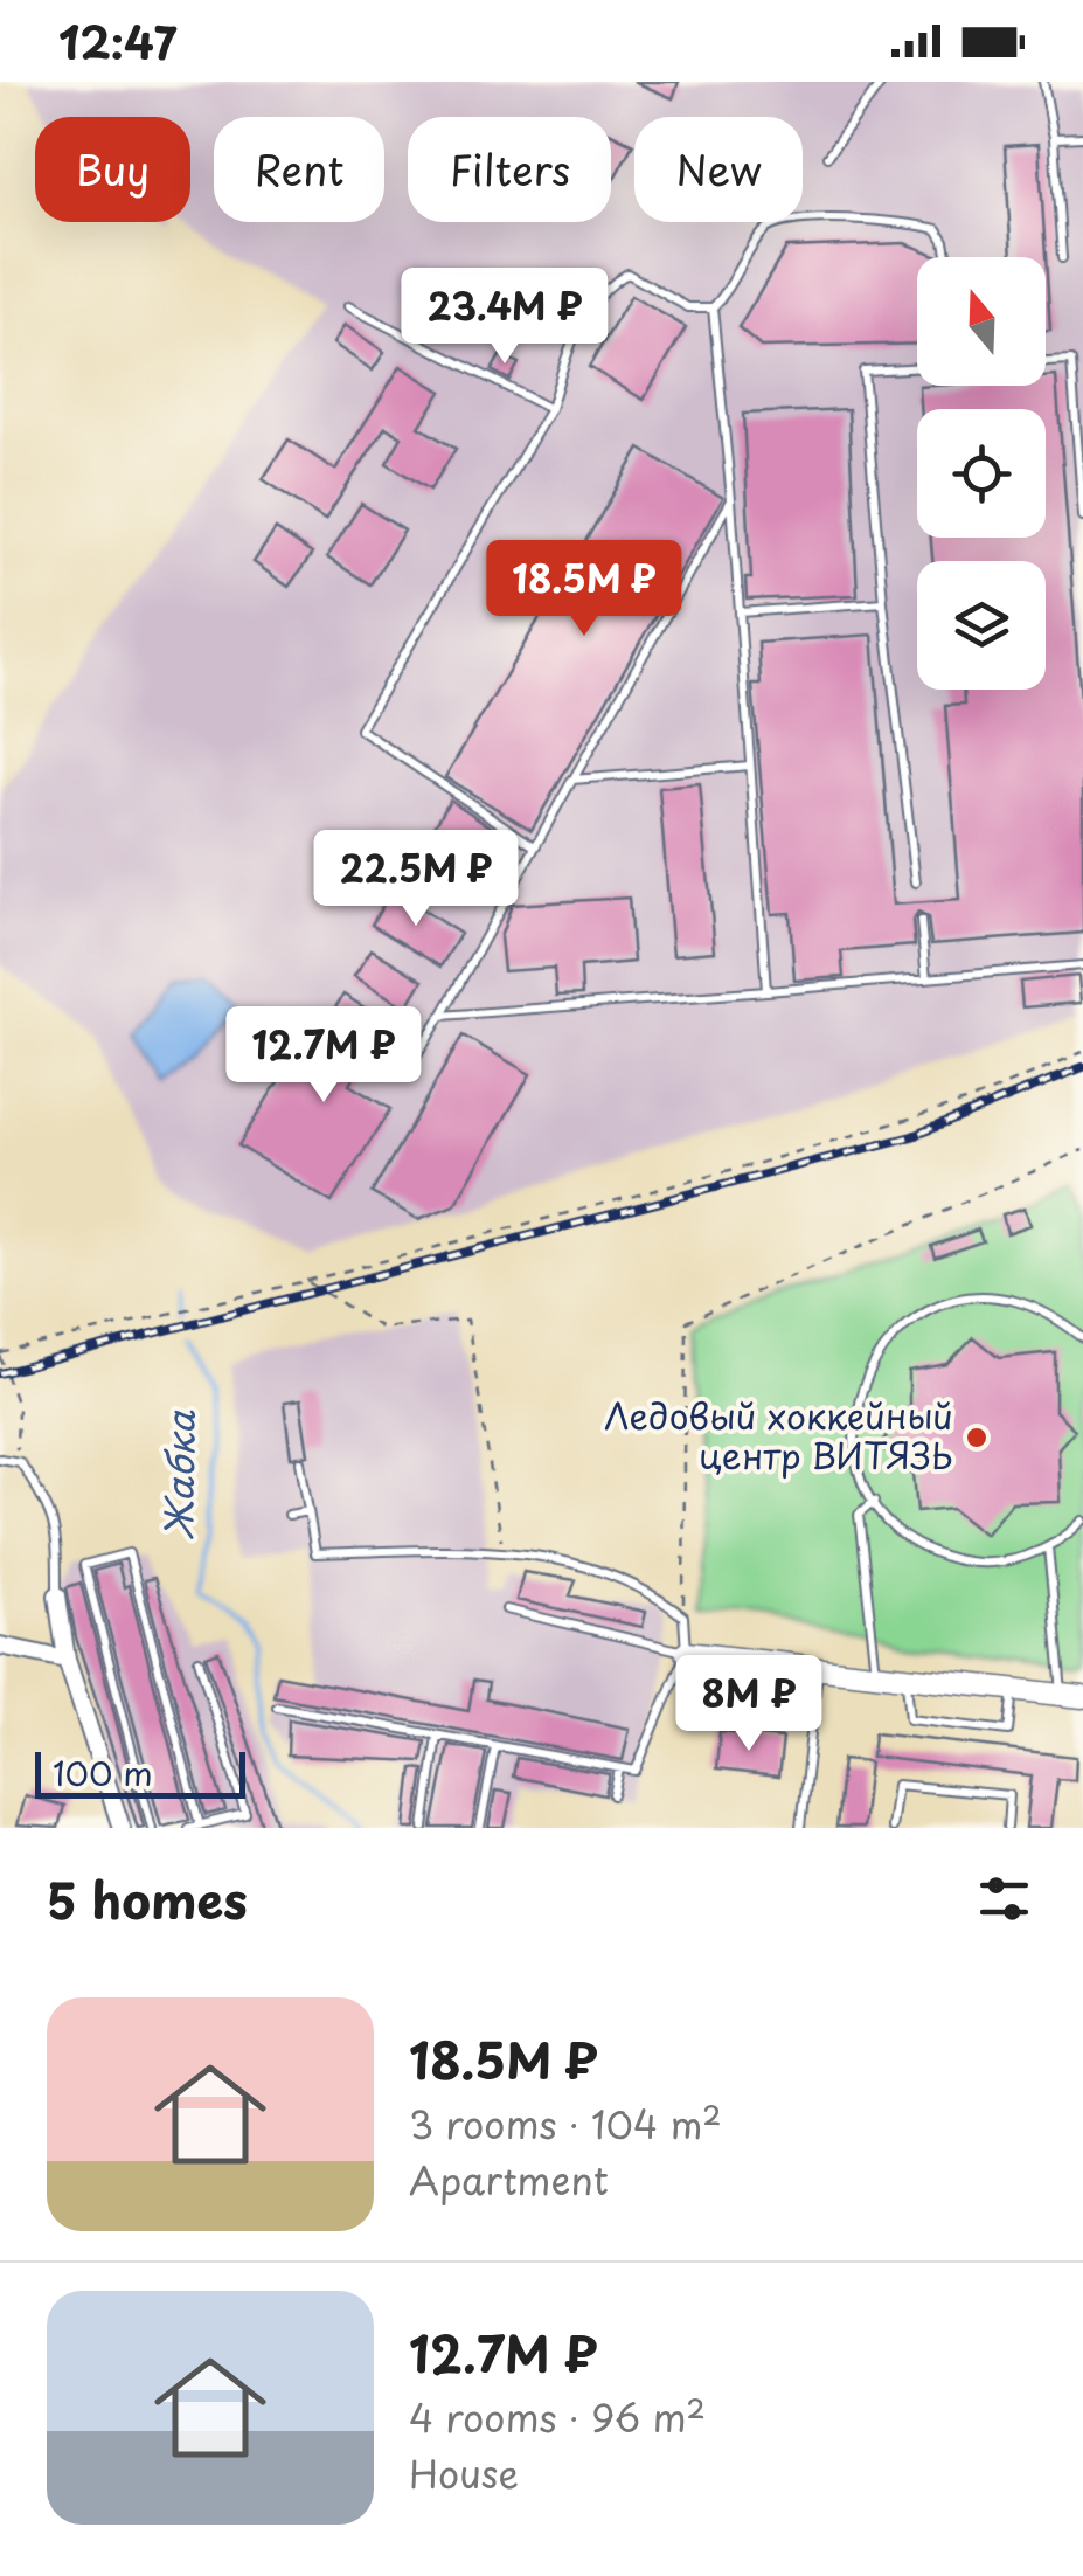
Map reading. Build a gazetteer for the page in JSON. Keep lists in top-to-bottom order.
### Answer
{
  "water": ["Жабка"],
  "places": ["Ледовый хоккейный центр ВИТЯЗЬ"],
  "scale_bar": "100 m",
  "north": "top",
  "page": {
    "status": "12:47",
    "chip": [
      "Buy",
      "Rent",
      "Filters",
      "New"
    ],
    "price": [
      "23.4M ₽",
      "18.5M ₽",
      "22.5M ₽",
      "12.7M ₽",
      "8M ₽"
    ],
    "scale": "100 m",
    "heading": "5 homes",
    "list": [
      {
        "name": "18.5M ₽",
        "note": "3 rooms · 104 m² · Apartment"
      },
      {
        "name": "12.7M ₽",
        "note": "4 rooms · 96 m² · House"
      }
    ]
  }
}
